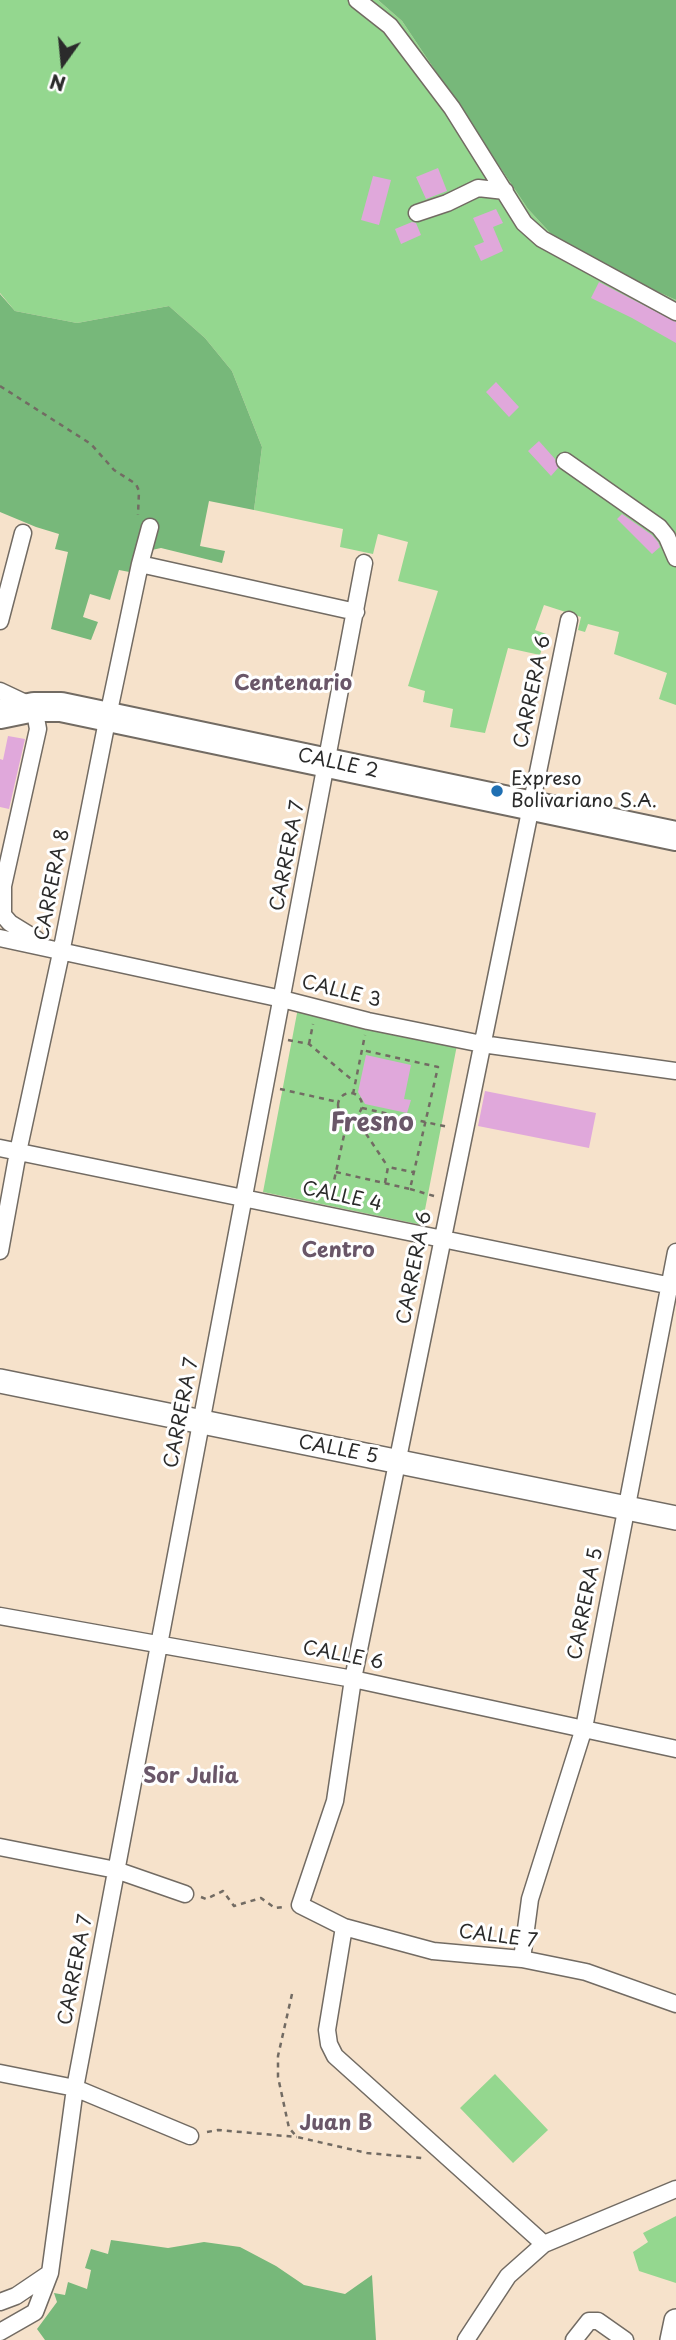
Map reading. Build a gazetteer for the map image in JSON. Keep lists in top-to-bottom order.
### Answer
{
  "streets": {
    "highway": ["CALLE 2"],
    "street": [
      "CARRERA 6",
      "CARRERA 7",
      "CARRERA 8",
      "CALLE 3",
      "CALLE 4",
      "CALLE 5",
      "CARRERA 5",
      "CALLE 6",
      "CALLE 7"
    ]
  },
  "crossings": [
    ["CARRERA 6", "CALLE 2"],
    ["CARRERA 6", "CALLE 3"],
    ["CARRERA 6", "CALLE 4"],
    ["CARRERA 6", "CALLE 5"],
    ["CARRERA 6", "CALLE 6"],
    ["CARRERA 6", "CALLE 7"],
    ["CALLE 2", "CARRERA 7"],
    ["CALLE 2", "CARRERA 8"],
    ["CARRERA 7", "CALLE 3"],
    ["CARRERA 7", "CALLE 4"],
    ["CARRERA 7", "CALLE 5"],
    ["CARRERA 7", "CALLE 6"],
    ["CARRERA 8", "CALLE 3"],
    ["CARRERA 8", "CALLE 4"],
    ["CALLE 4", "CARRERA 5"],
    ["CALLE 5", "CARRERA 5"],
    ["CARRERA 5", "CALLE 6"],
    ["CARRERA 5", "CALLE 7"]
  ],
  "districts": [
    "Centenario",
    "Fresno",
    "Centro",
    "Sor Julia",
    "Juan B"
  ],
  "places": ["Expreso Bolivariano S.A."],
  "north": "bottom"
}
